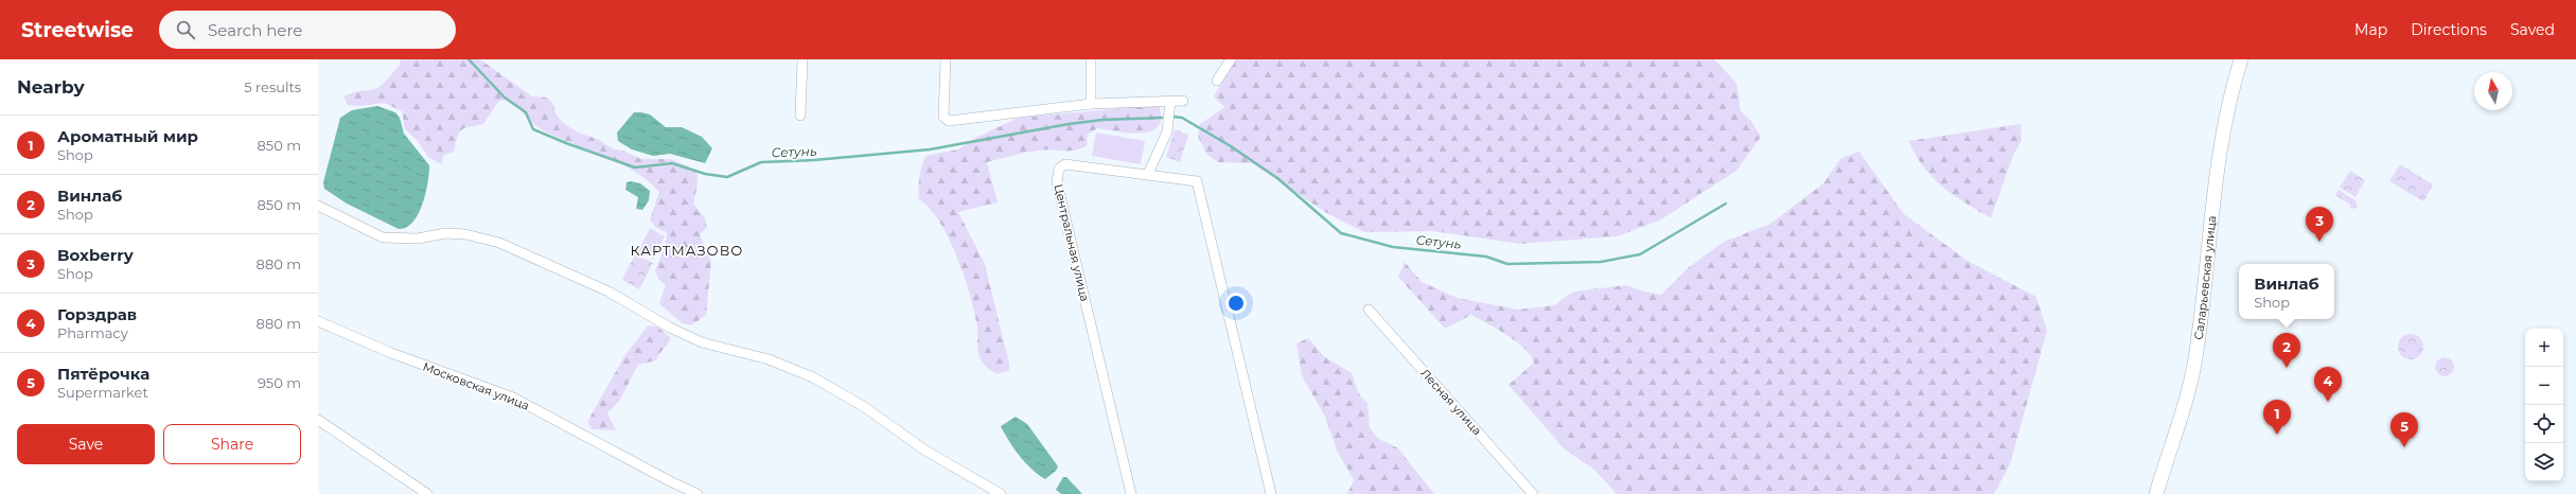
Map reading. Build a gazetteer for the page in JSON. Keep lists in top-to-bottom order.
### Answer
{
  "streets": {
    "street": [
      "Центральная улица",
      "Саларьевская улица",
      "Московская улица",
      "Лесная улица"
    ]
  },
  "districts": ["КАРТМАЗОВО"],
  "water": ["Сетунь"],
  "north": "top",
  "page": {
    "header": "Streetwise",
    "search": "Search here",
    "nav": ["Map", "Directions", "Saved"],
    "heading": ["Nearby", "5 results"],
    "list": [
      {
        "mark": "1",
        "name": "Ароматный мир",
        "note": "Shop",
        "value": "850 m"
      },
      {
        "mark": "2",
        "name": "Винлаб",
        "note": "Shop",
        "value": "850 m"
      },
      {
        "mark": "3",
        "name": "Boxberry",
        "note": "Shop",
        "value": "880 m"
      },
      {
        "mark": "4",
        "name": "Горздрав",
        "note": "Pharmacy",
        "value": "880 m"
      },
      {
        "mark": "5",
        "name": "Пятёрочка",
        "note": "Supermarket",
        "value": "950 m"
      }
    ],
    "pins": [
      "3",
      "2",
      "4",
      "1",
      "5"
    ],
    "popup": ["Винлаб", "Shop"],
    "map_buttons": ["+", "−"],
    "buttons": ["Save", "Share"]
  }
}
